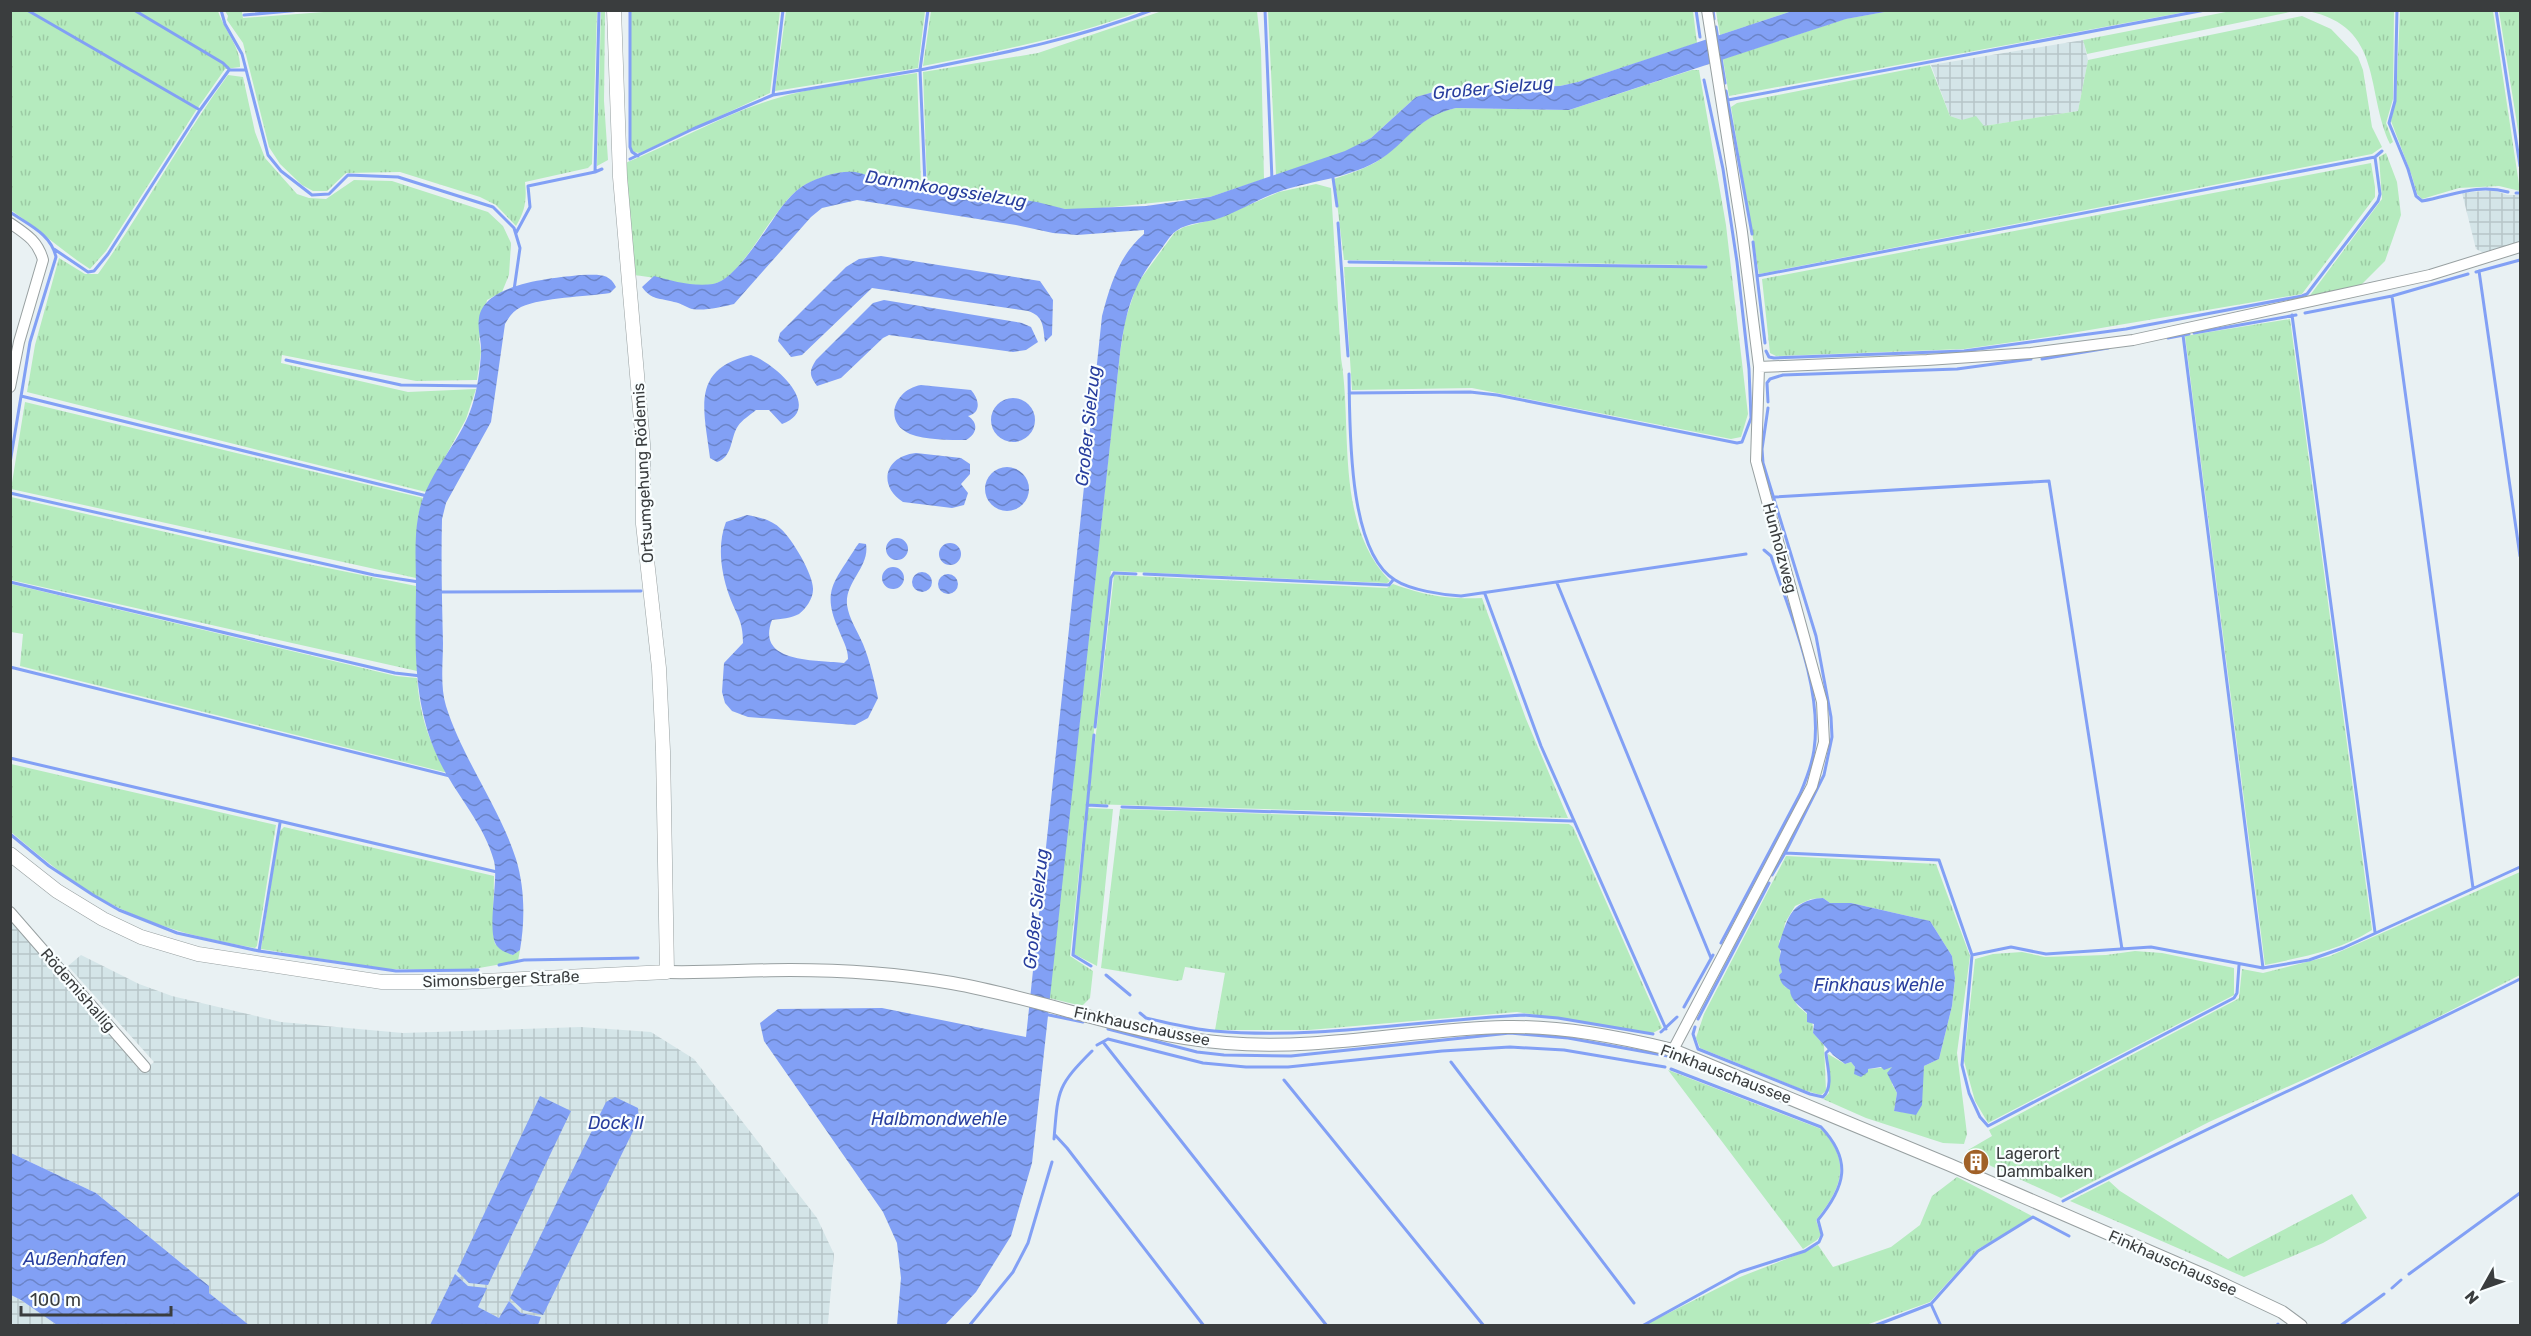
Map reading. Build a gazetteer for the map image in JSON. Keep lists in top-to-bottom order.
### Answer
{
  "streets": {
    "main road": ["Ortsumgehung Rödemis", "Simonsberger Straße"],
    "street": ["Hunholzweg", "Rödemishallig", "Finkhauschaussee"]
  },
  "crossings": [
    ["Ortsumgehung Rödemis", "Simonsberger Straße"],
    ["Hunholzweg", "Finkhauschaussee"],
    ["Simonsberger Straße", "Finkhauschaussee"]
  ],
  "water": [
    "Großer Sielzug",
    "Dammkoogssielzug",
    "Finkhaus Wehle",
    "Halbmondwehle",
    "Dock II",
    "Außenhafen"
  ],
  "places": {
    "building": ["Lagerort Dammbalken"]
  },
  "scale_bar": "100 m",
  "north": "bottom left"
}
